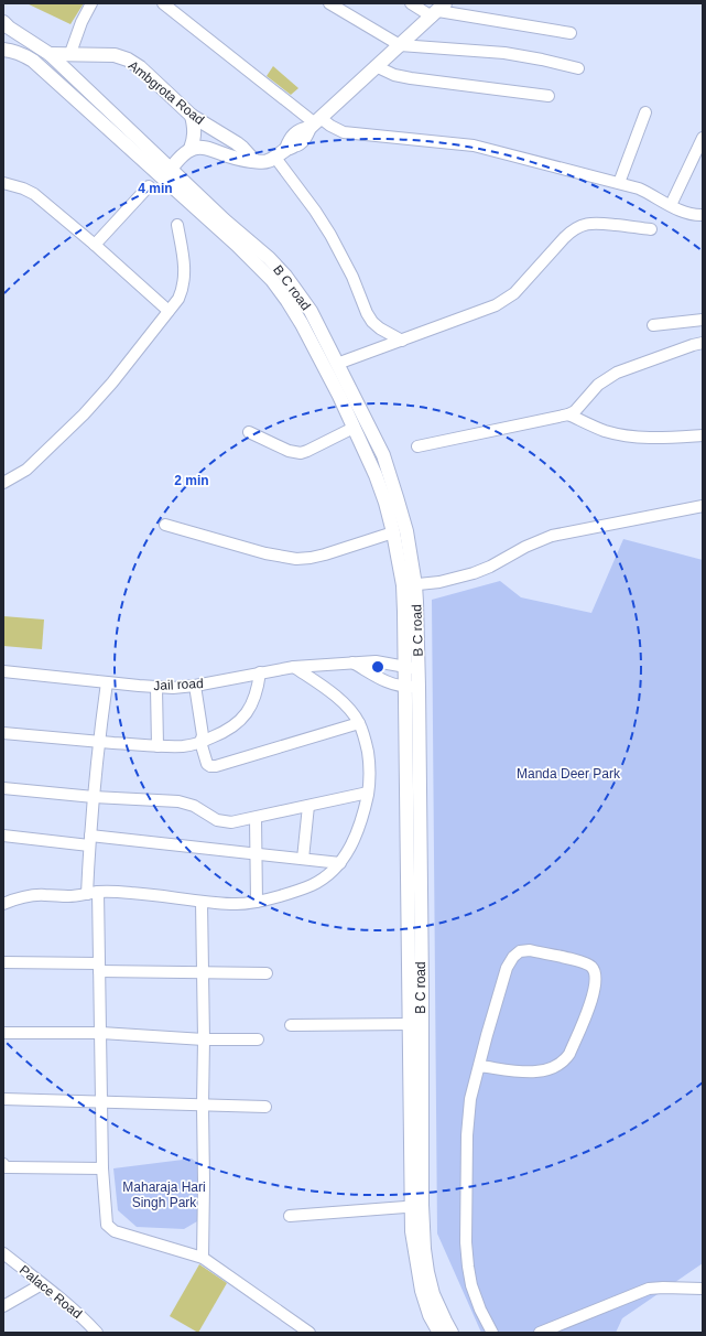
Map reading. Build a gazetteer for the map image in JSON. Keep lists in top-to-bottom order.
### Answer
{
  "streets": {
    "main road": ["Ambgrota Road", "B C road"],
    "street": ["Jail road", "Palace Road"]
  },
  "crossings": [
    ["Ambgrota Road", "B C road"],
    ["B C road", "Jail road"]
  ],
  "parks": ["Manda Deer Park", "Maharaja Hari Singh Park"],
  "rings": ["4 min", "2 min"]
}
